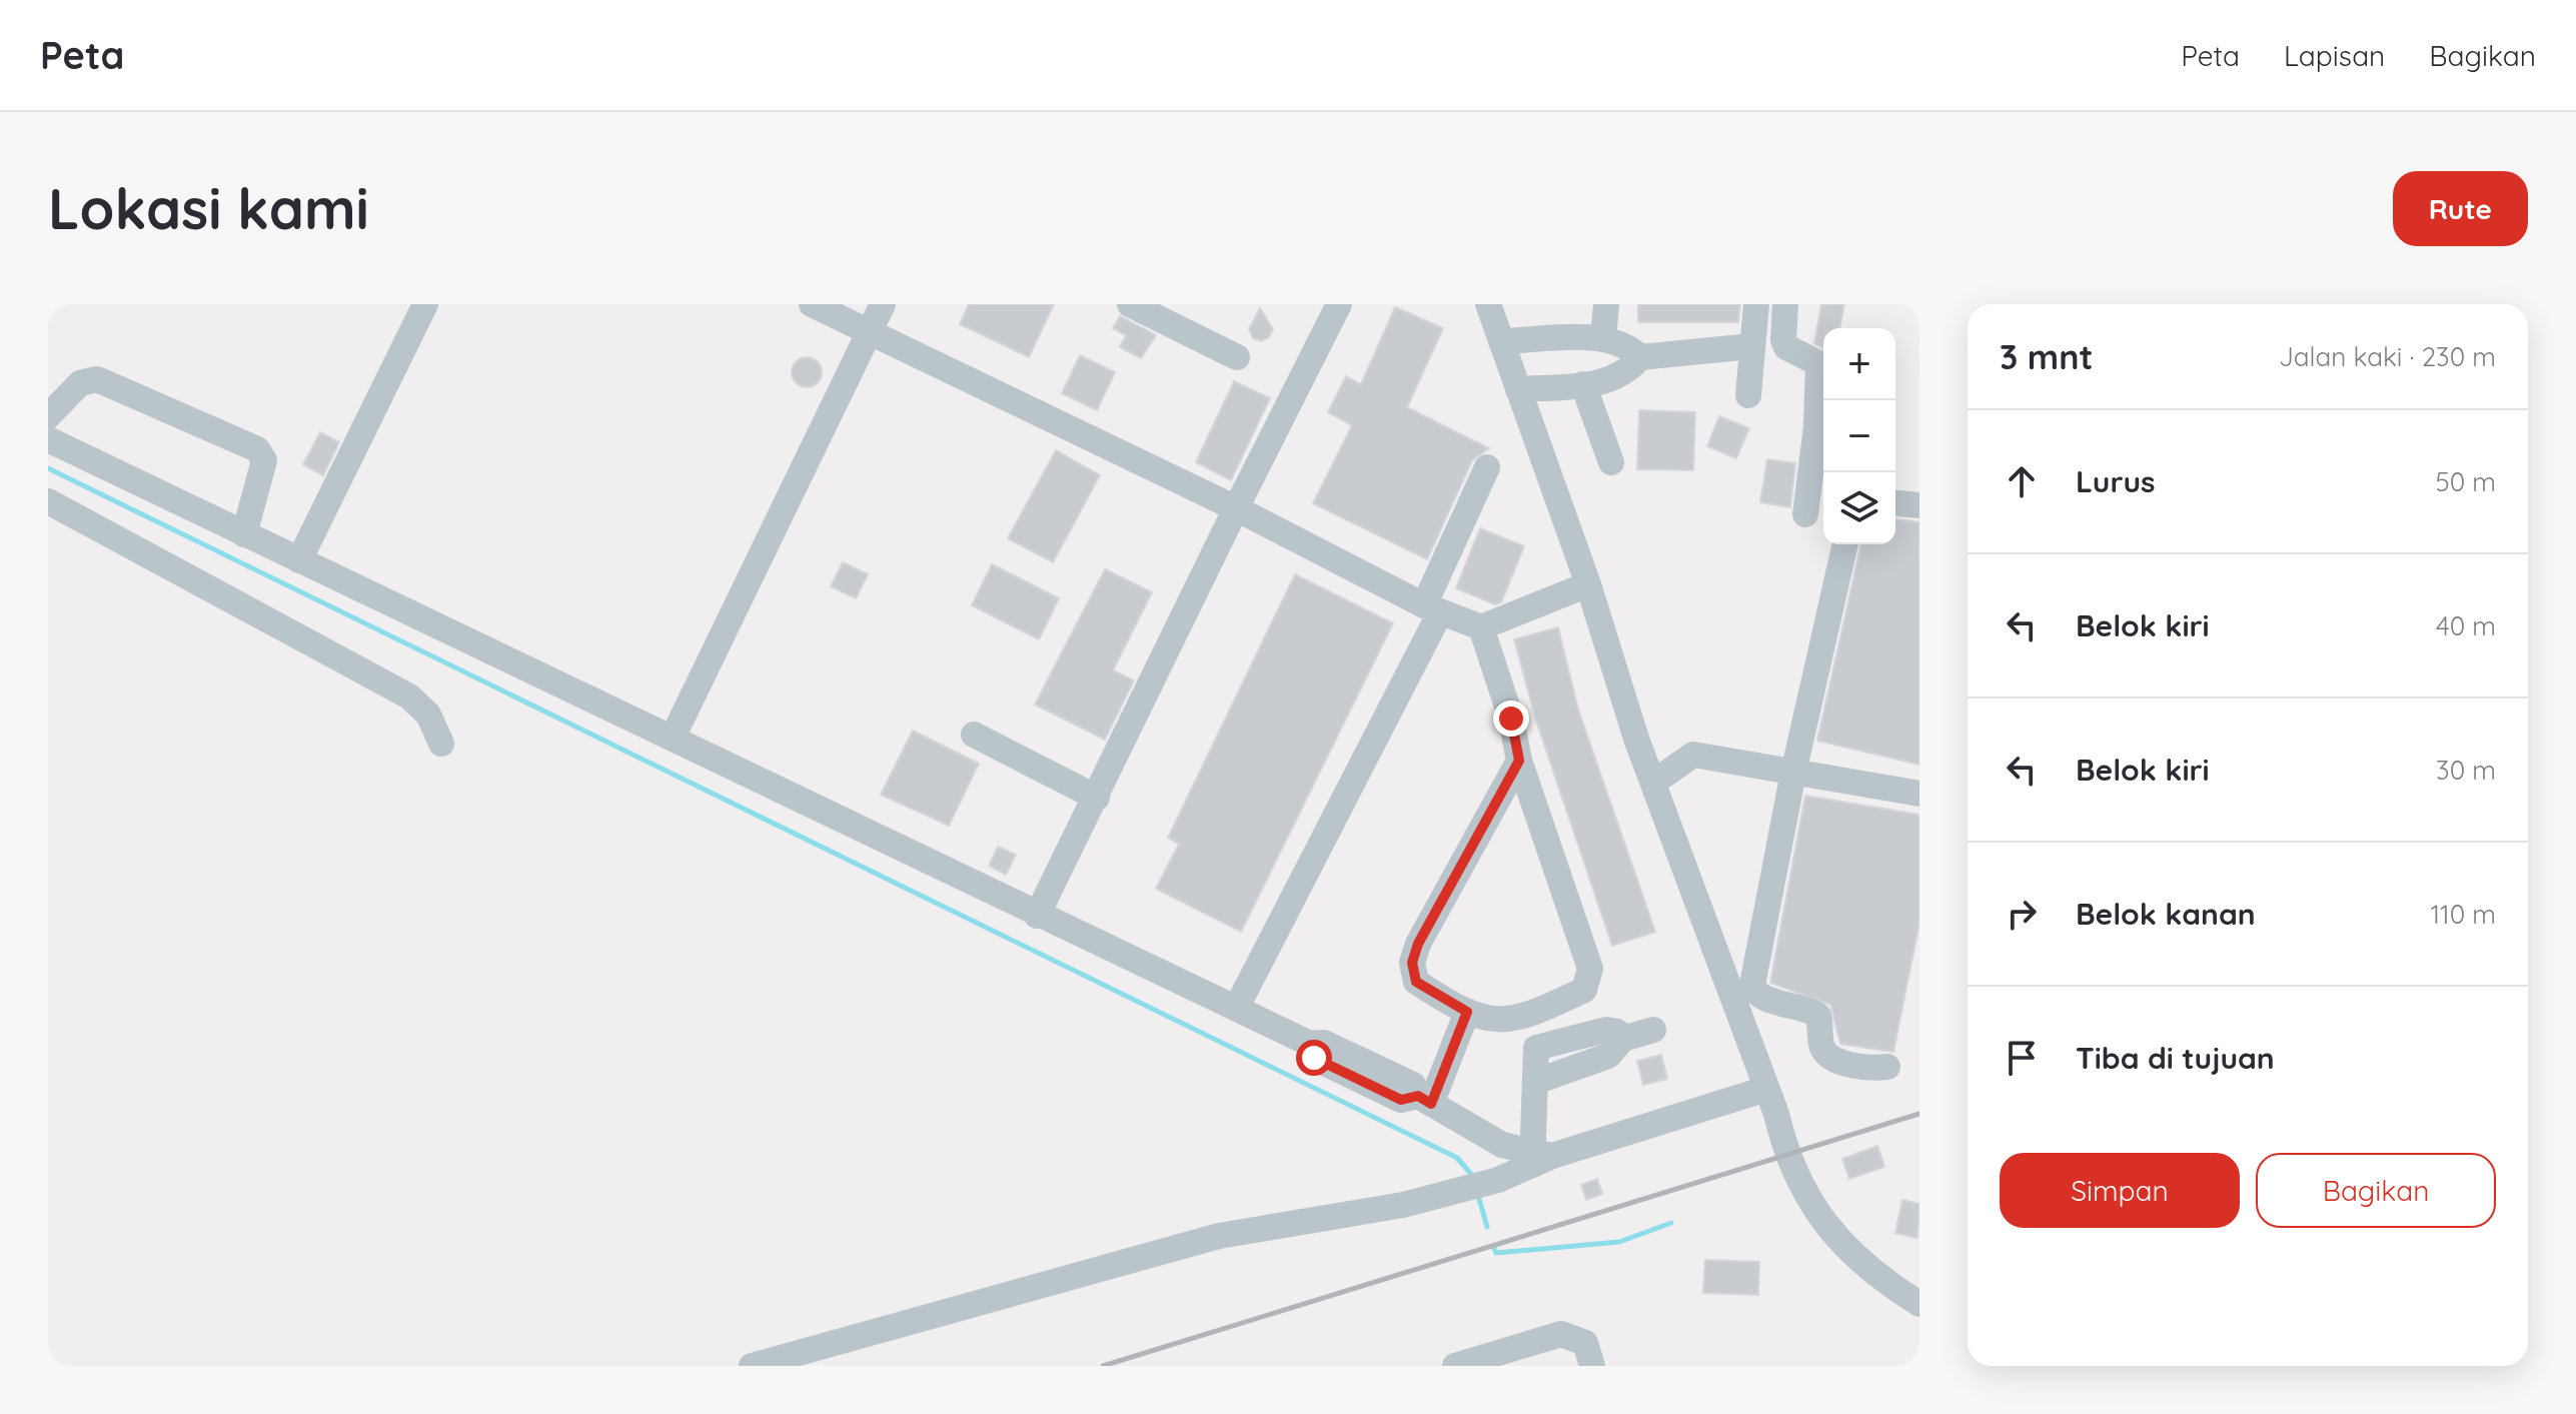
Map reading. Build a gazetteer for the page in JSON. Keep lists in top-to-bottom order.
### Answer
{
  "page": {
    "header": "Peta",
    "nav": ["Peta", "Lapisan", "Bagikan"],
    "buttons": [
      "Rute",
      ["Simpan", "Bagikan"]
    ],
    "title": "Lokasi kami",
    "heading": ["3 mnt", "Jalan kaki · 230 m"],
    "map_buttons": ["+", "−"],
    "list": [
      ["Lurus", "50 m"],
      ["Belok kiri", "40 m"],
      ["Belok kiri", "30 m"],
      ["Belok kanan", "110 m"],
      "Tiba di tujuan"
    ]
  }
}
